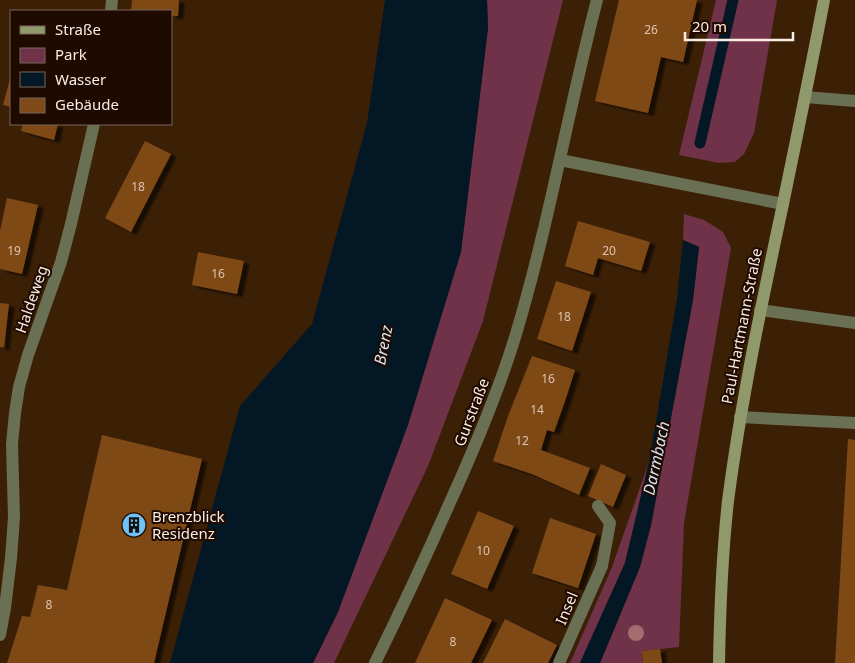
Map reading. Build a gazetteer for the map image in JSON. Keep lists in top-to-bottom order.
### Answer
{
  "streets": {
    "main road": ["Paul-Hartmann-Straße"],
    "street": ["Haldeweg", "Gurstraße", "Insel"]
  },
  "water": ["Brenz", "Darmbach"],
  "places": {
    "building": ["Brenzblick Residenz"]
  },
  "house_numbers": [
    "26",
    "18",
    "19",
    "20",
    "16",
    "18",
    "16",
    "14",
    "12",
    "10",
    "8",
    "8"
  ],
  "legend": [
    "Straße",
    "Park",
    "Wasser",
    "Gebäude"
  ],
  "scale_bar": "20 m"
}
